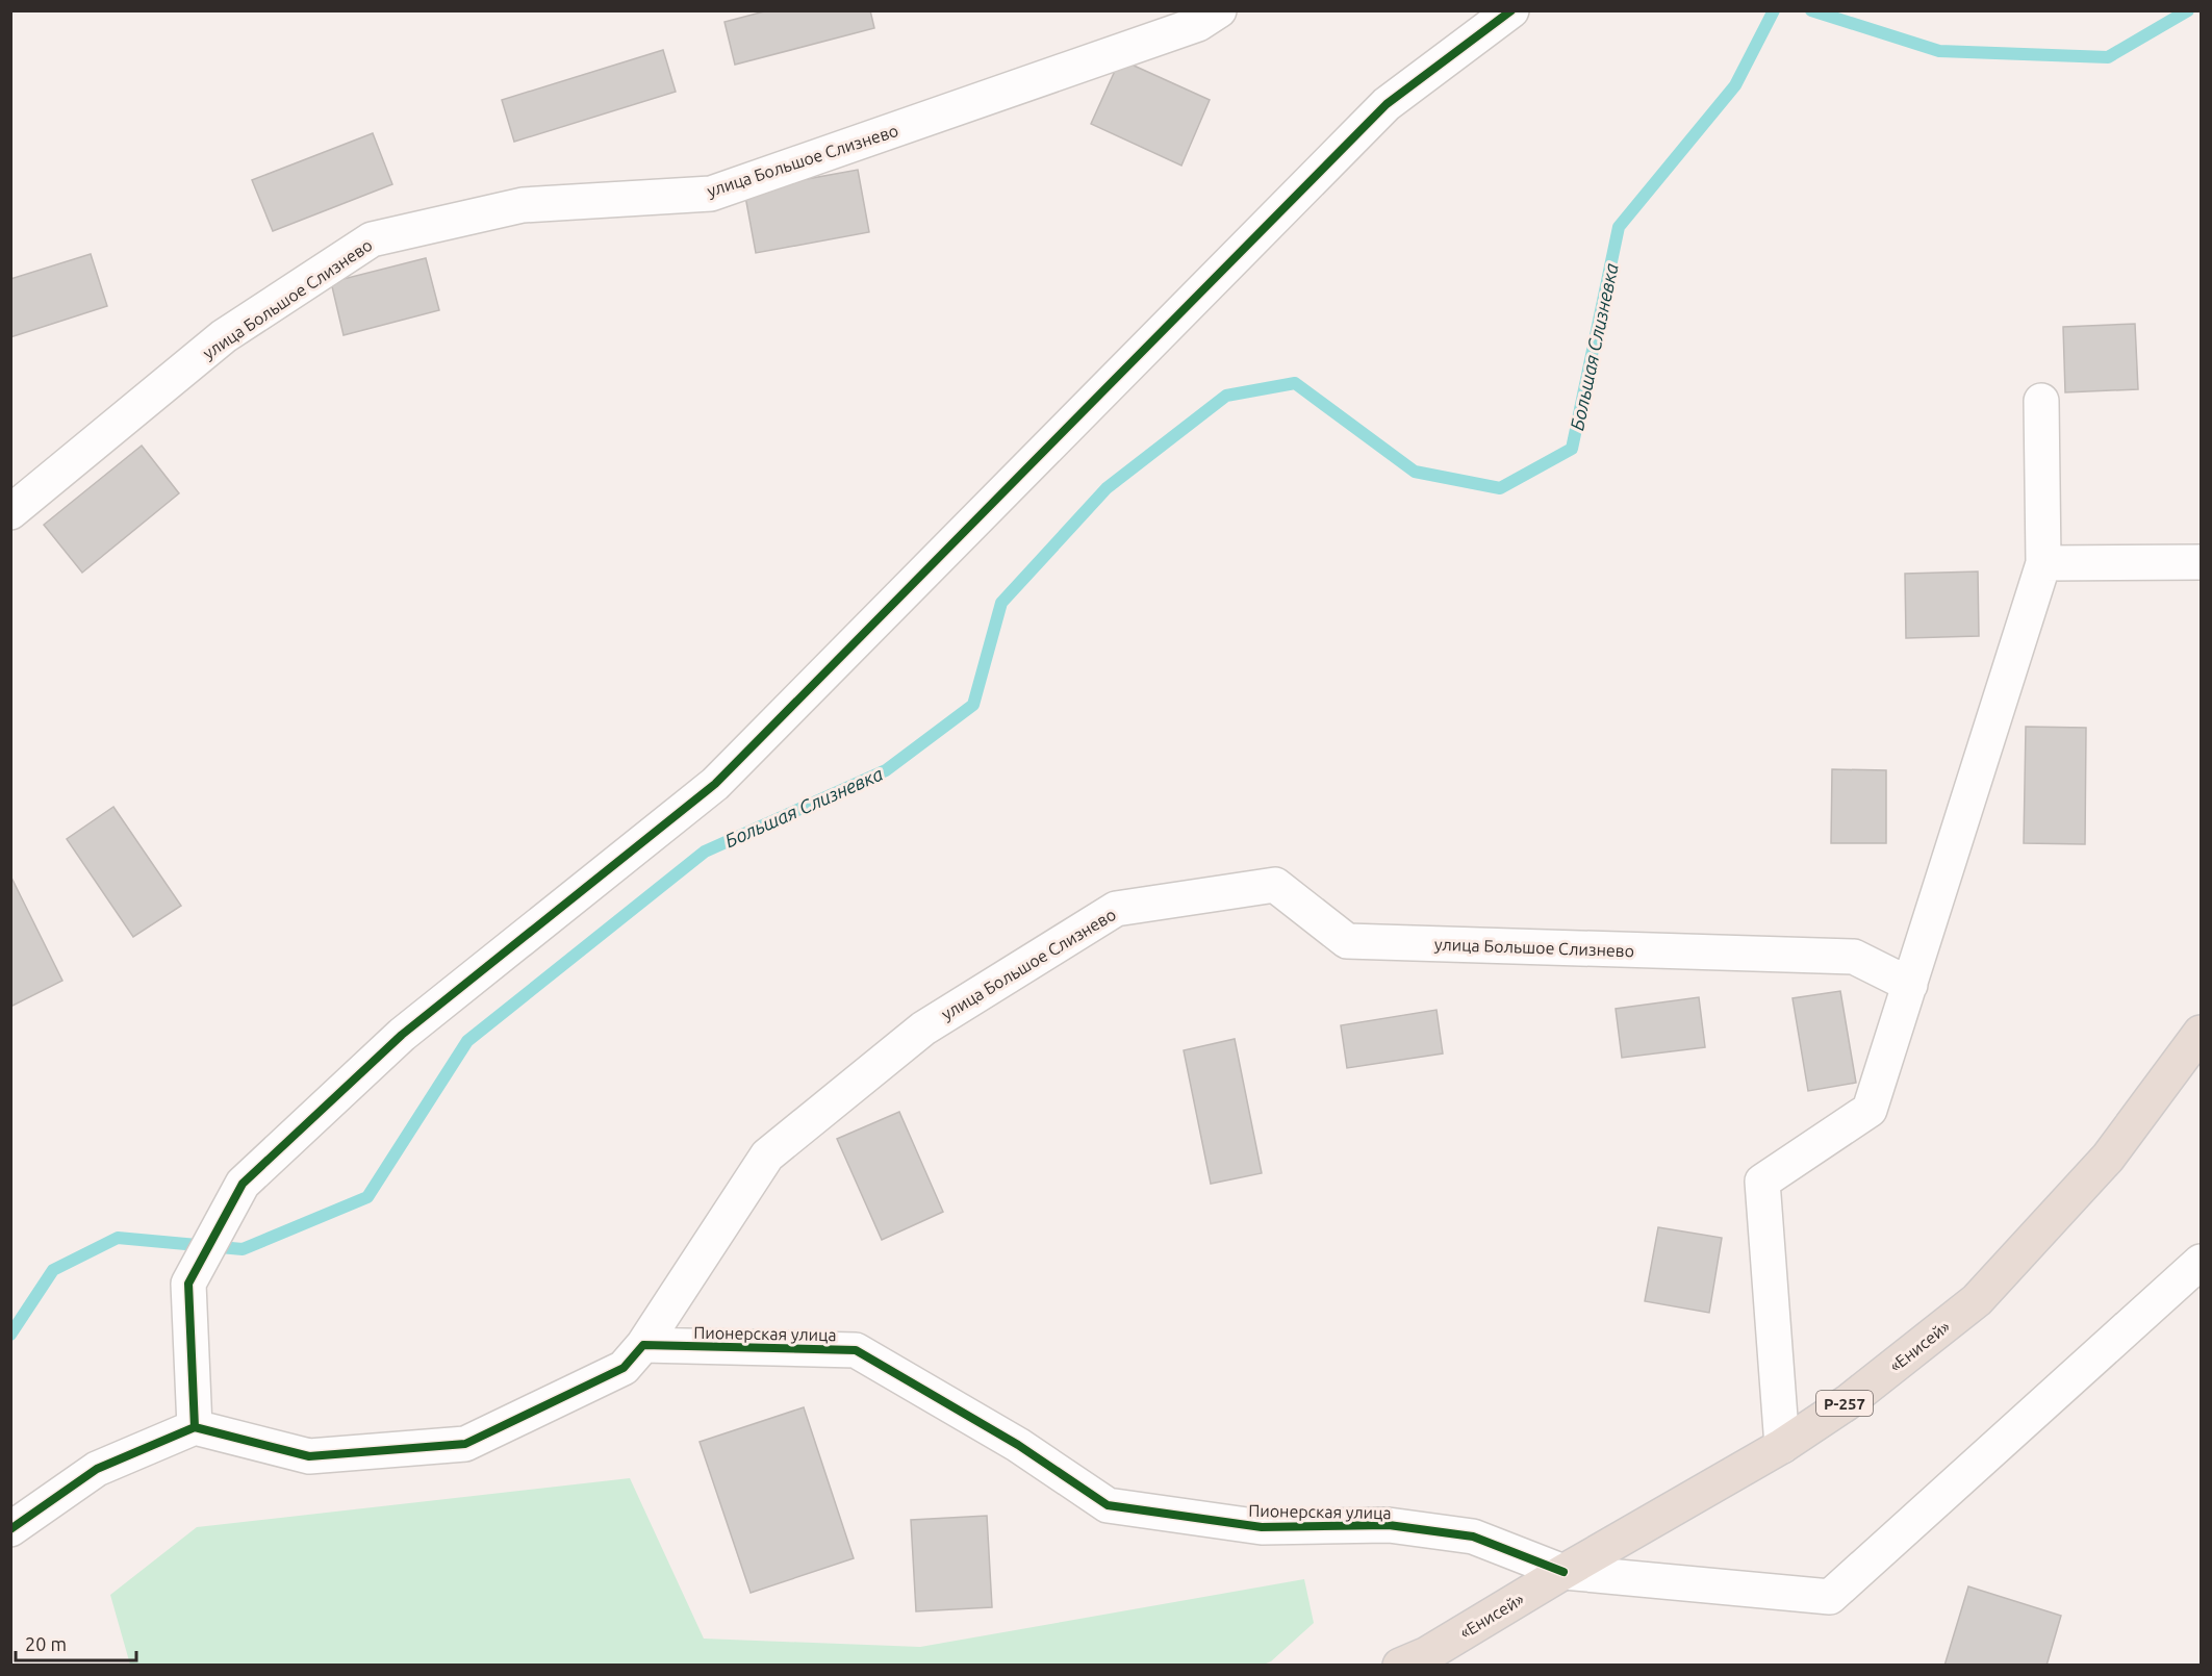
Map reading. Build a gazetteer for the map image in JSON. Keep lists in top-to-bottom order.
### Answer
{
  "streets": {
    "highway": ["«Енисей»", "Р-257"],
    "street": ["улица Большое Слизнево", "Пионерская улица"]
  },
  "crossings": [
    ["улица Большое Слизнево", "Пионерская улица"],
    ["Пионерская улица", "«Енисей»"]
  ],
  "water": ["Большая Слизневка"],
  "scale_bar": "20 m"
}
